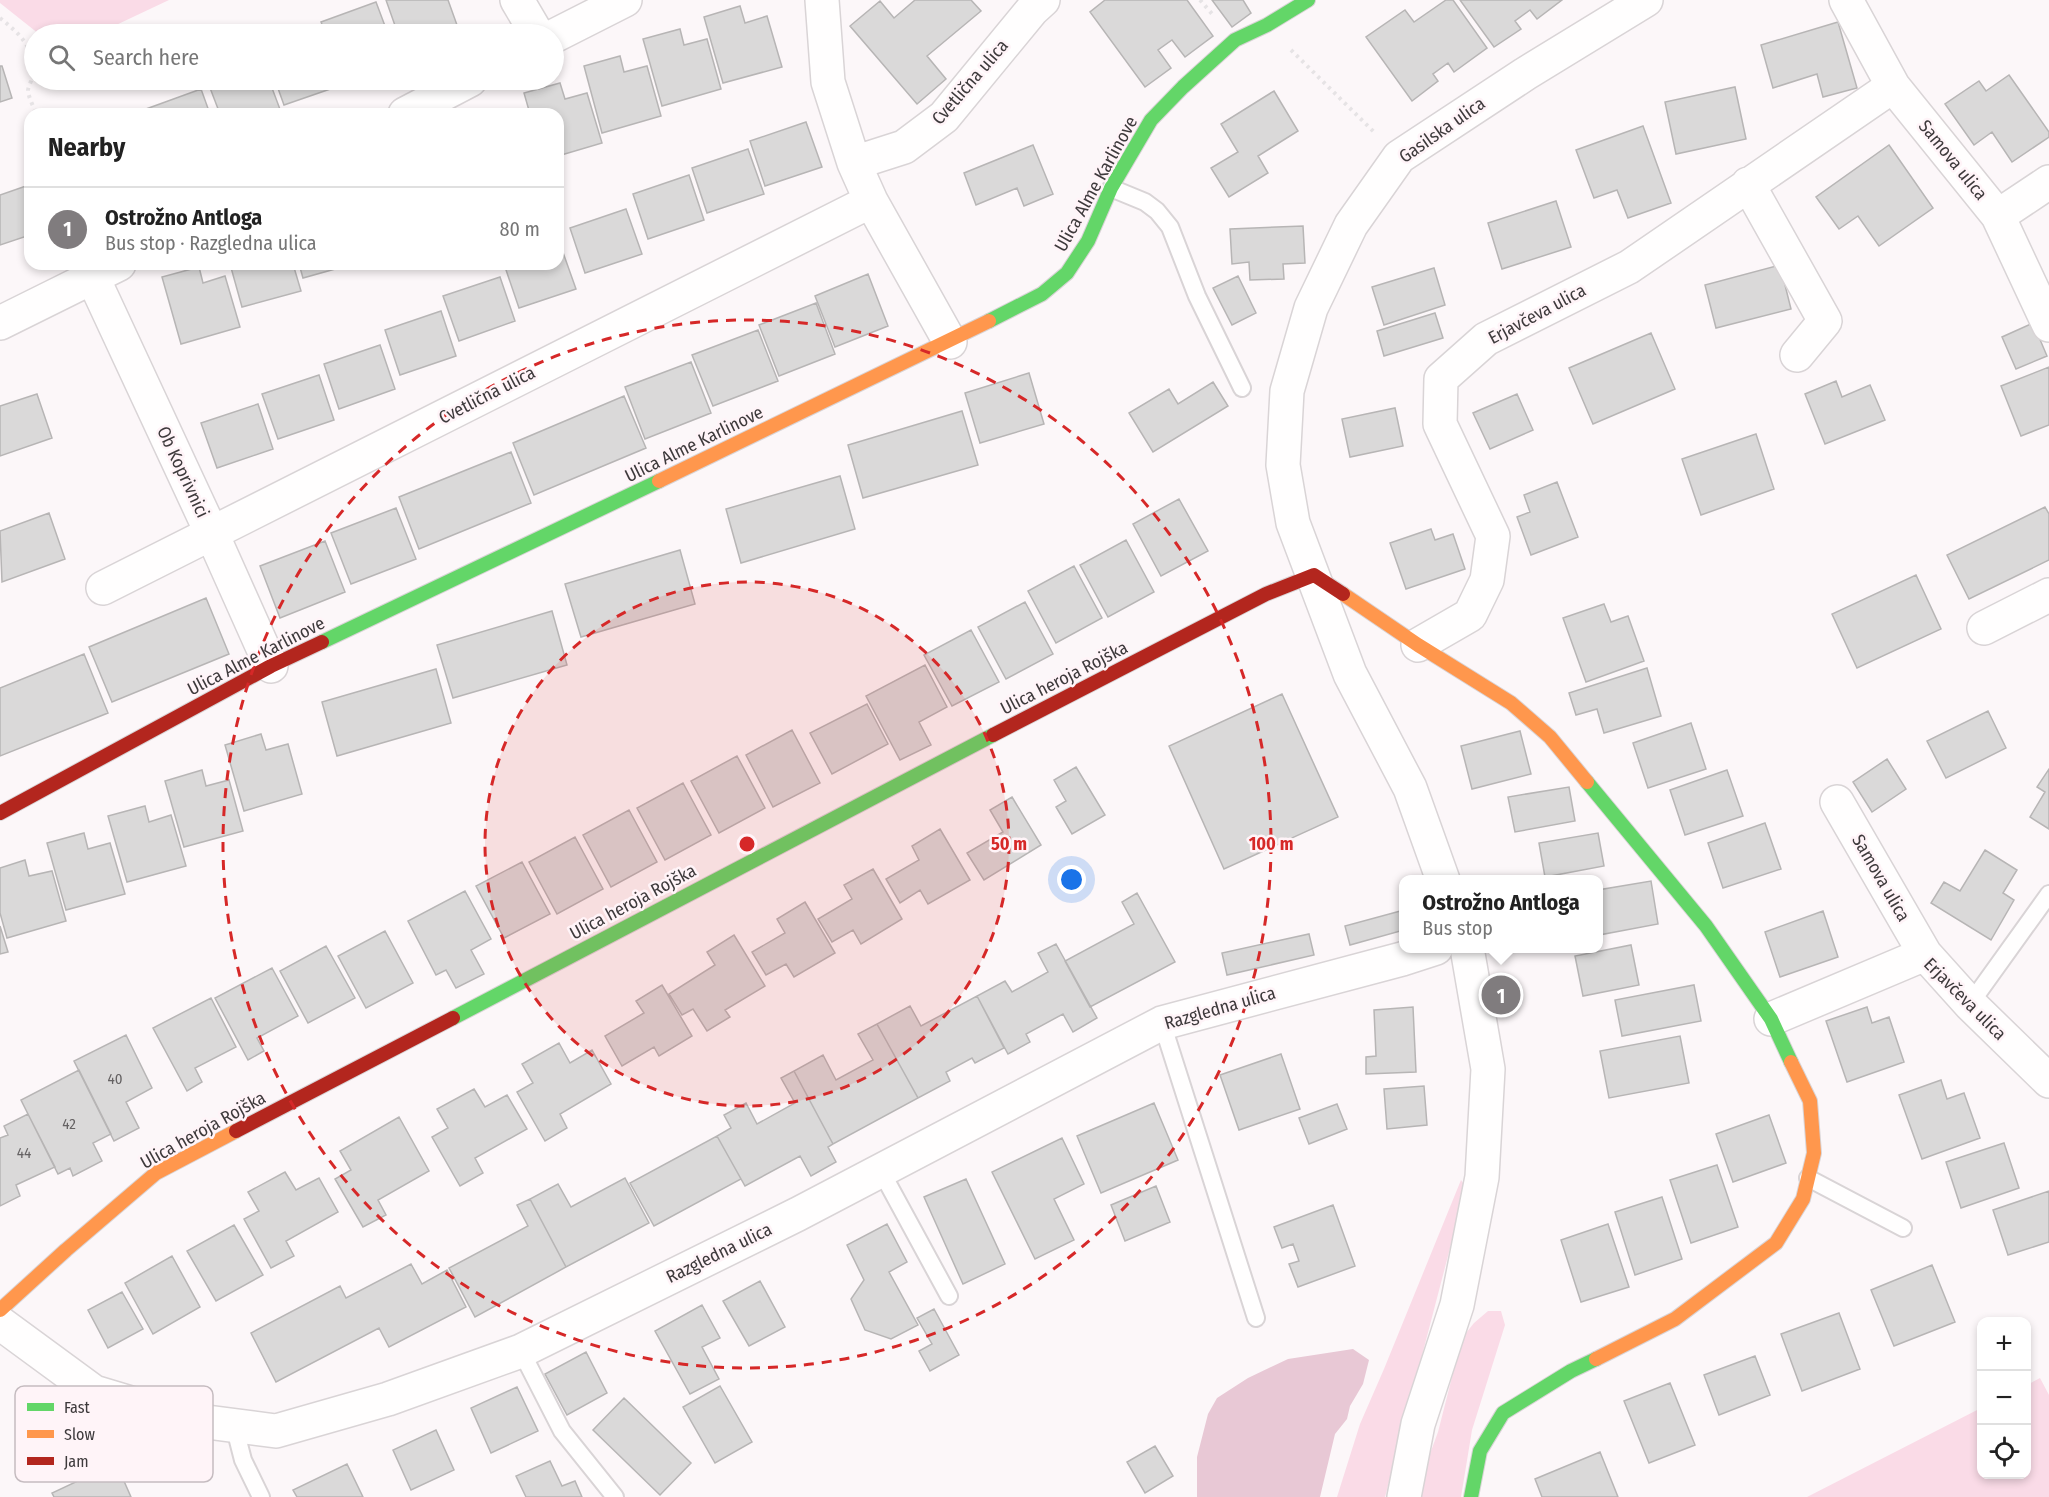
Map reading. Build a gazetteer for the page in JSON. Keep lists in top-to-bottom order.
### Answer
{
  "streets": {
    "street": [
      "Cvetlična ulica",
      "Gasilska ulica",
      "Samova ulica",
      "Ulica Alme Karlinove",
      "Erjavčeva ulica",
      "Ob Koprivnici",
      "Ulica heroja Rojška",
      "Razgledna ulica"
    ]
  },
  "crossings": [
    ["Cvetlična ulica", "Ob Koprivnici"],
    ["Gasilska ulica", "Ulica heroja Rojška"],
    ["Samova ulica", "Erjavčeva ulica"],
    ["Ulica Alme Karlinove", "Ob Koprivnici"]
  ],
  "house_numbers": ["40", "42", "44"],
  "legend": ["Fast", "Slow", "Jam"],
  "page": {
    "search": "Search here",
    "heading": "Nearby",
    "list": [
      {
        "mark": "1",
        "name": "Ostrožno Antloga",
        "note": "Bus stop · Razgledna ulica",
        "value": "80 m"
      }
    ],
    "popup": ["Ostrožno Antloga", "Bus stop"],
    "pins": "1",
    "map_buttons": ["+", "−"]
  },
  "rings": ["50 m", "100 m"]
}
